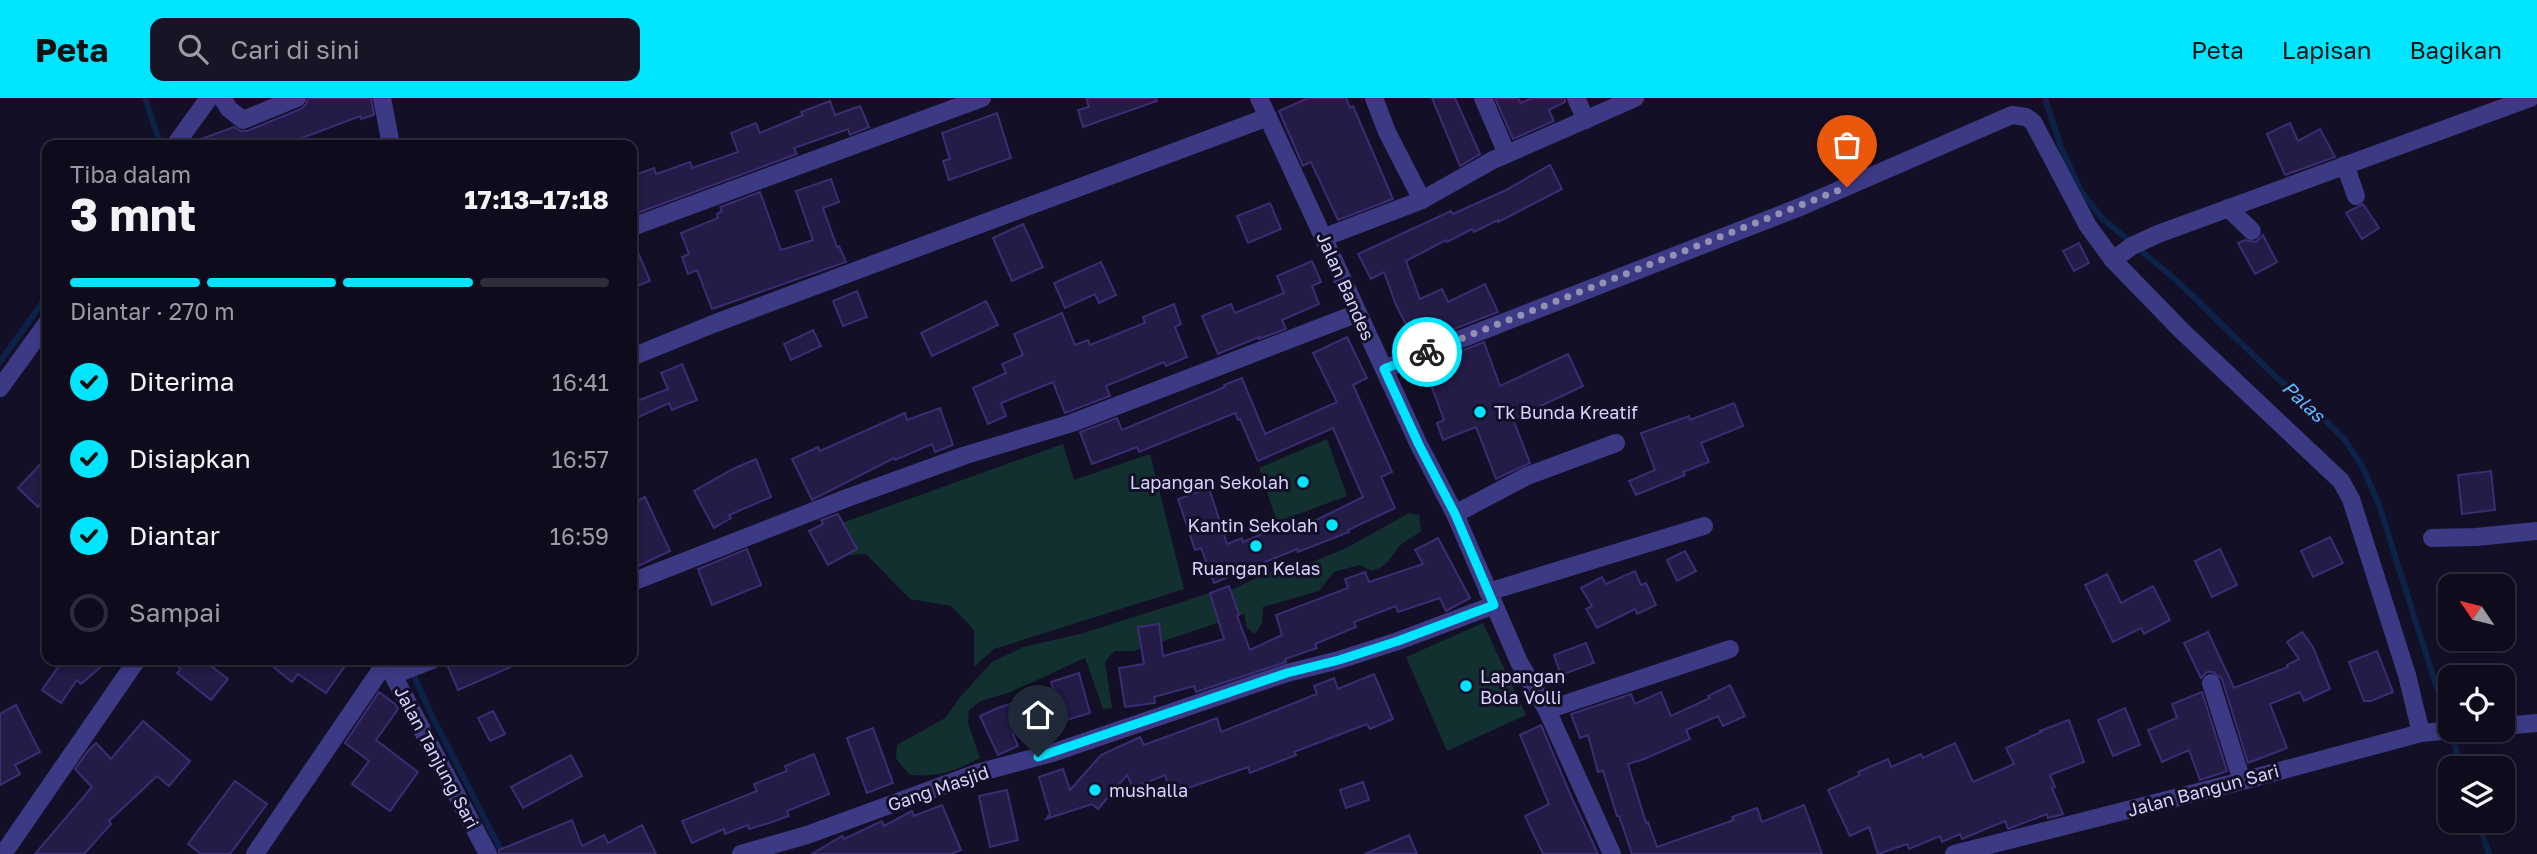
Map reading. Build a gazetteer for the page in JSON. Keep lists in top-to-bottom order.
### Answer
{
  "streets": {
    "street": [
      "Jalan Bandes",
      "Jalan Tanjung Sari",
      "Gang Masjid",
      "Jalan Bangun Sari"
    ]
  },
  "crossings": [
    ["Jalan Bandes", "Gang Masjid"]
  ],
  "water": ["Palas"],
  "places": [
    "Tk Bunda Kreatif",
    "Lapangan Sekolah",
    "Kantin Sekolah",
    "Ruangan Kelas",
    "Lapangan Bola Volli",
    "mushalla"
  ],
  "north": "top left",
  "page": {
    "header": "Peta",
    "search": "Cari di sini",
    "nav": ["Peta", "Lapisan", "Bagikan"],
    "heading": ["3 mnt", "Tiba dalam", "17:13–17:18"],
    "bar": "Diantar · 270 m",
    "list": [
      ["Diterima", "16:41"],
      ["Disiapkan", "16:57"],
      ["Diantar", "16:59"],
      "Sampai"
    ]
  }
}
